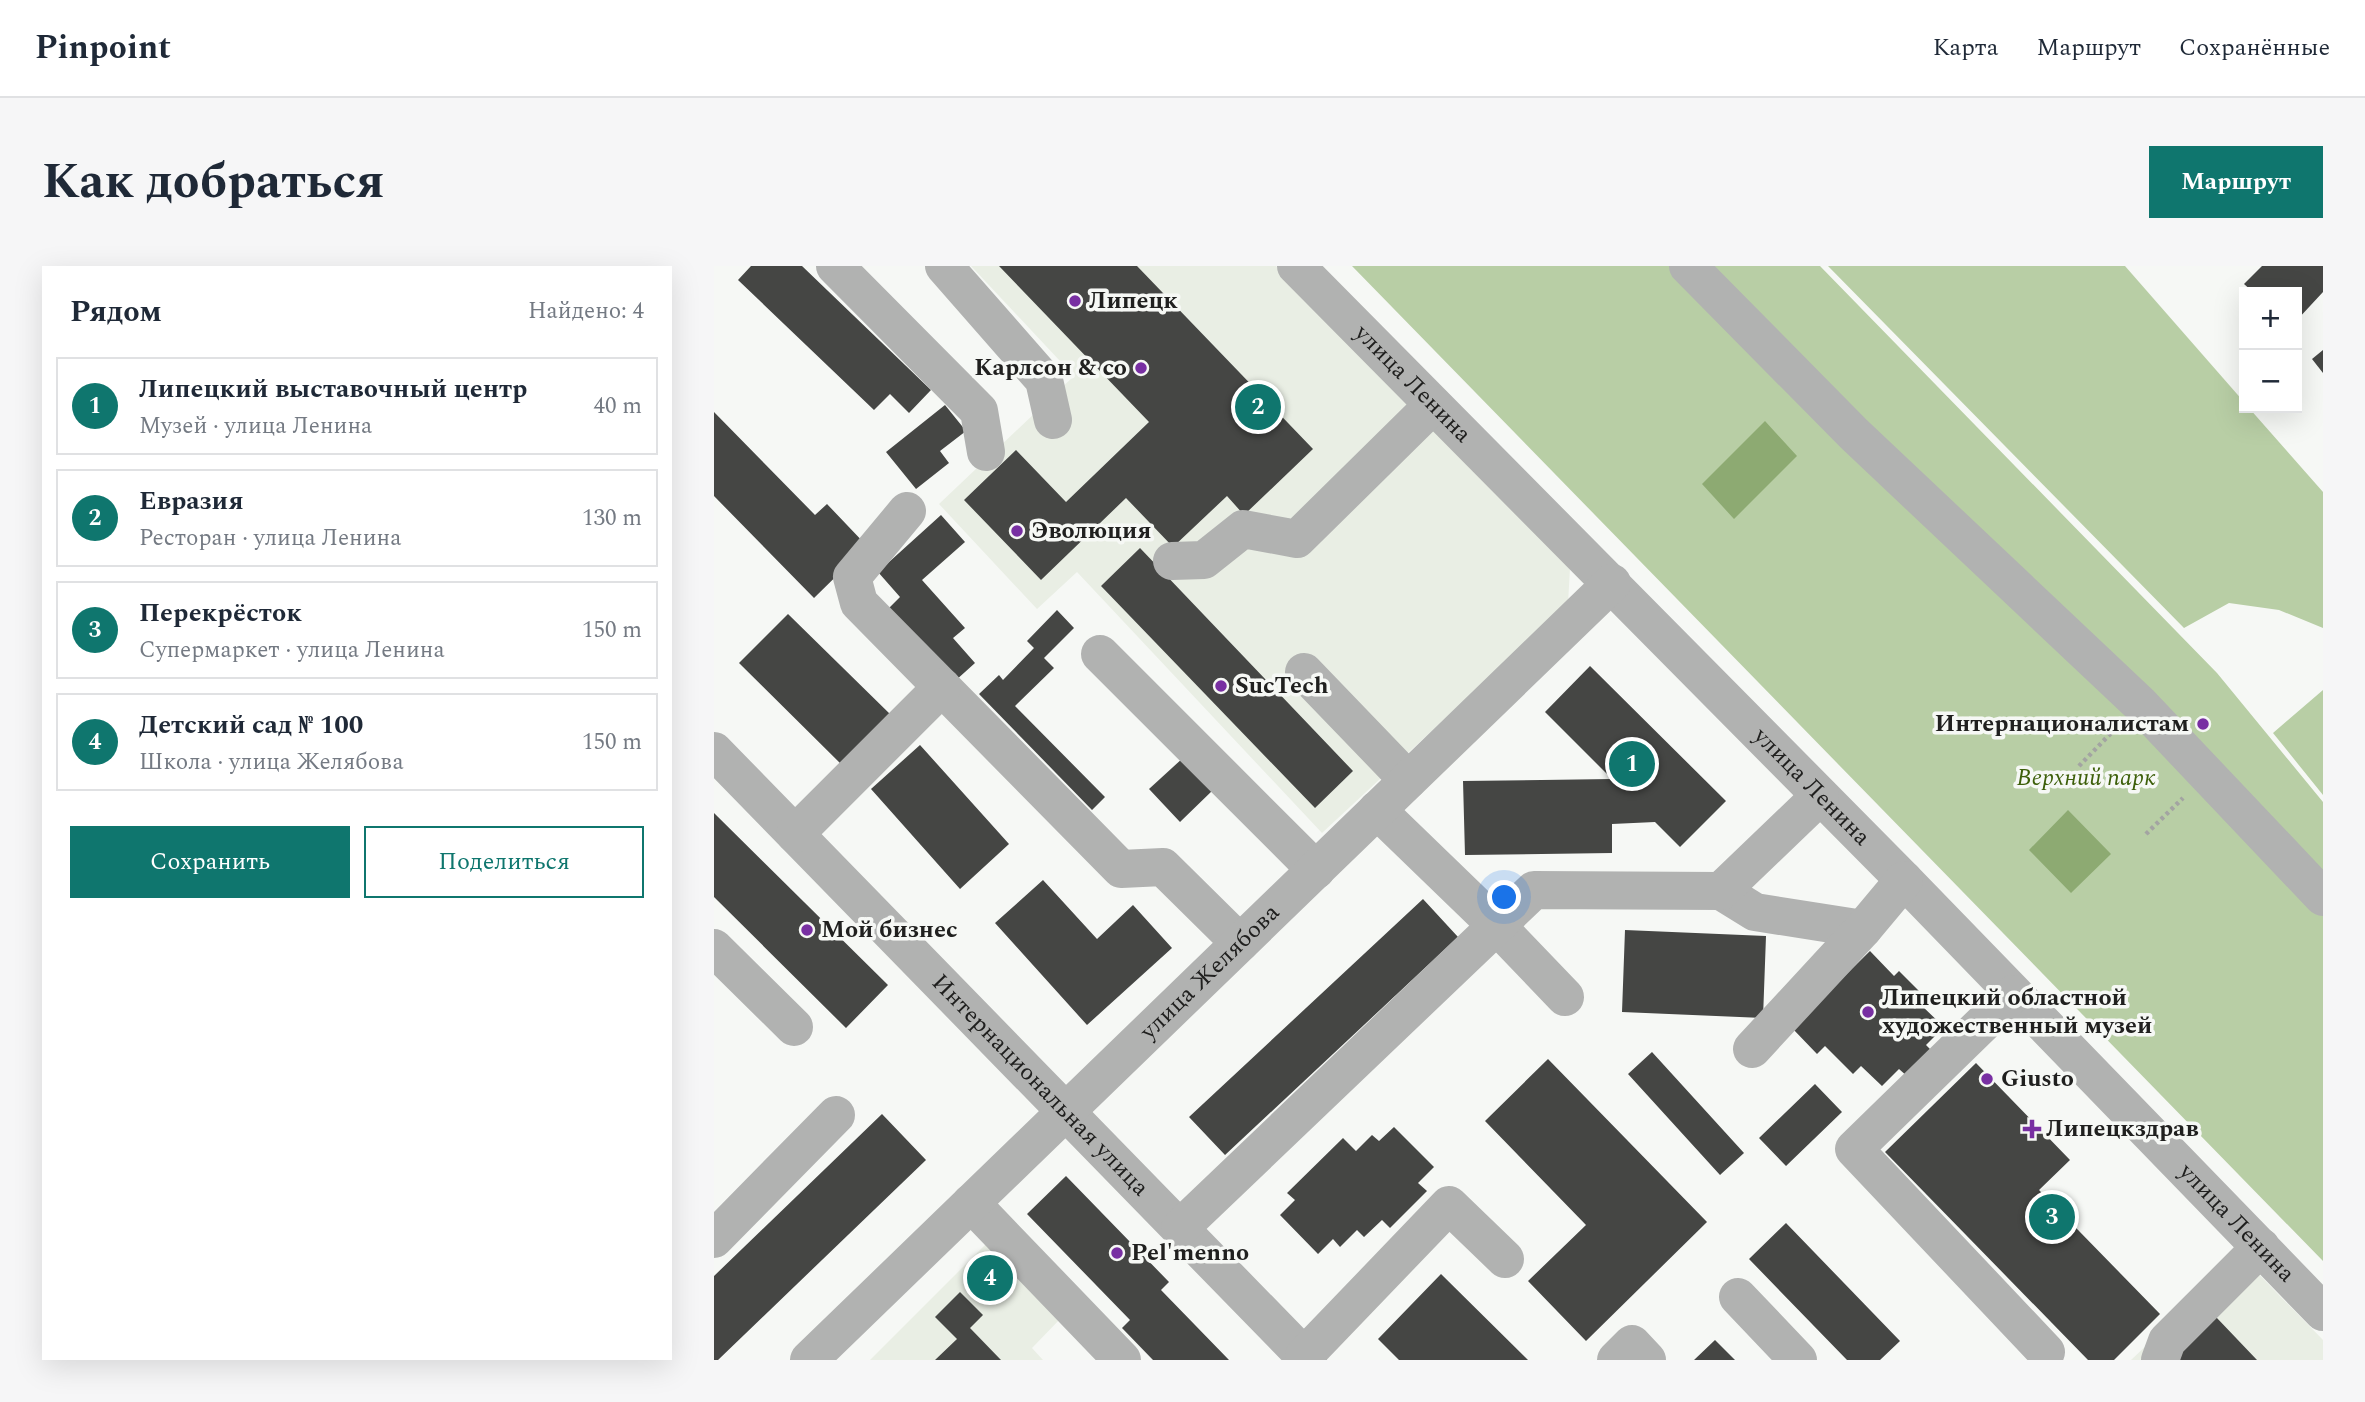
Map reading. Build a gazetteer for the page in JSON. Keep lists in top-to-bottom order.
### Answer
{
  "streets": {
    "street": ["улица Ленина", "улица Желябова", "Интернациональная улица"]
  },
  "crossings": [
    ["улица Ленина", "улица Желябова"],
    ["улица Желябова", "Интернациональная улица"]
  ],
  "parks": ["Верхний парк"],
  "places": {
    "other": [
      "Липецк",
      "Карлсон & co",
      "Эволюция",
      "SucTech",
      "Интернационалистам",
      "Мой бизнес",
      "Липецкий областной художественный музей",
      "Giusto",
      "Pel'menno"
    ],
    "health": ["Липецкздрав"]
  },
  "page": {
    "header": "Pinpoint",
    "nav": ["Карта", "Маршрут", "Сохранённые"],
    "title": "Как добраться",
    "buttons": [
      "Маршрут",
      ["Сохранить", "Поделиться"]
    ],
    "heading": ["Рядом", "Найдено: 4"],
    "map_buttons": ["+", "−"],
    "list": [
      {
        "mark": "1",
        "name": "Липецкий выставочный центр",
        "note": "Музей · улица Ленина",
        "value": "40 m"
      },
      {
        "mark": "2",
        "name": "Евразия",
        "note": "Ресторан · улица Ленина",
        "value": "130 m"
      },
      {
        "mark": "3",
        "name": "Перекрёсток",
        "note": "Супермаркет · улица Ленина",
        "value": "150 m"
      },
      {
        "mark": "4",
        "name": "Детский сад № 100",
        "note": "Школа · улица Желябова",
        "value": "150 m"
      }
    ],
    "pins": [
      "2",
      "1",
      "3",
      "4"
    ]
  }
}
